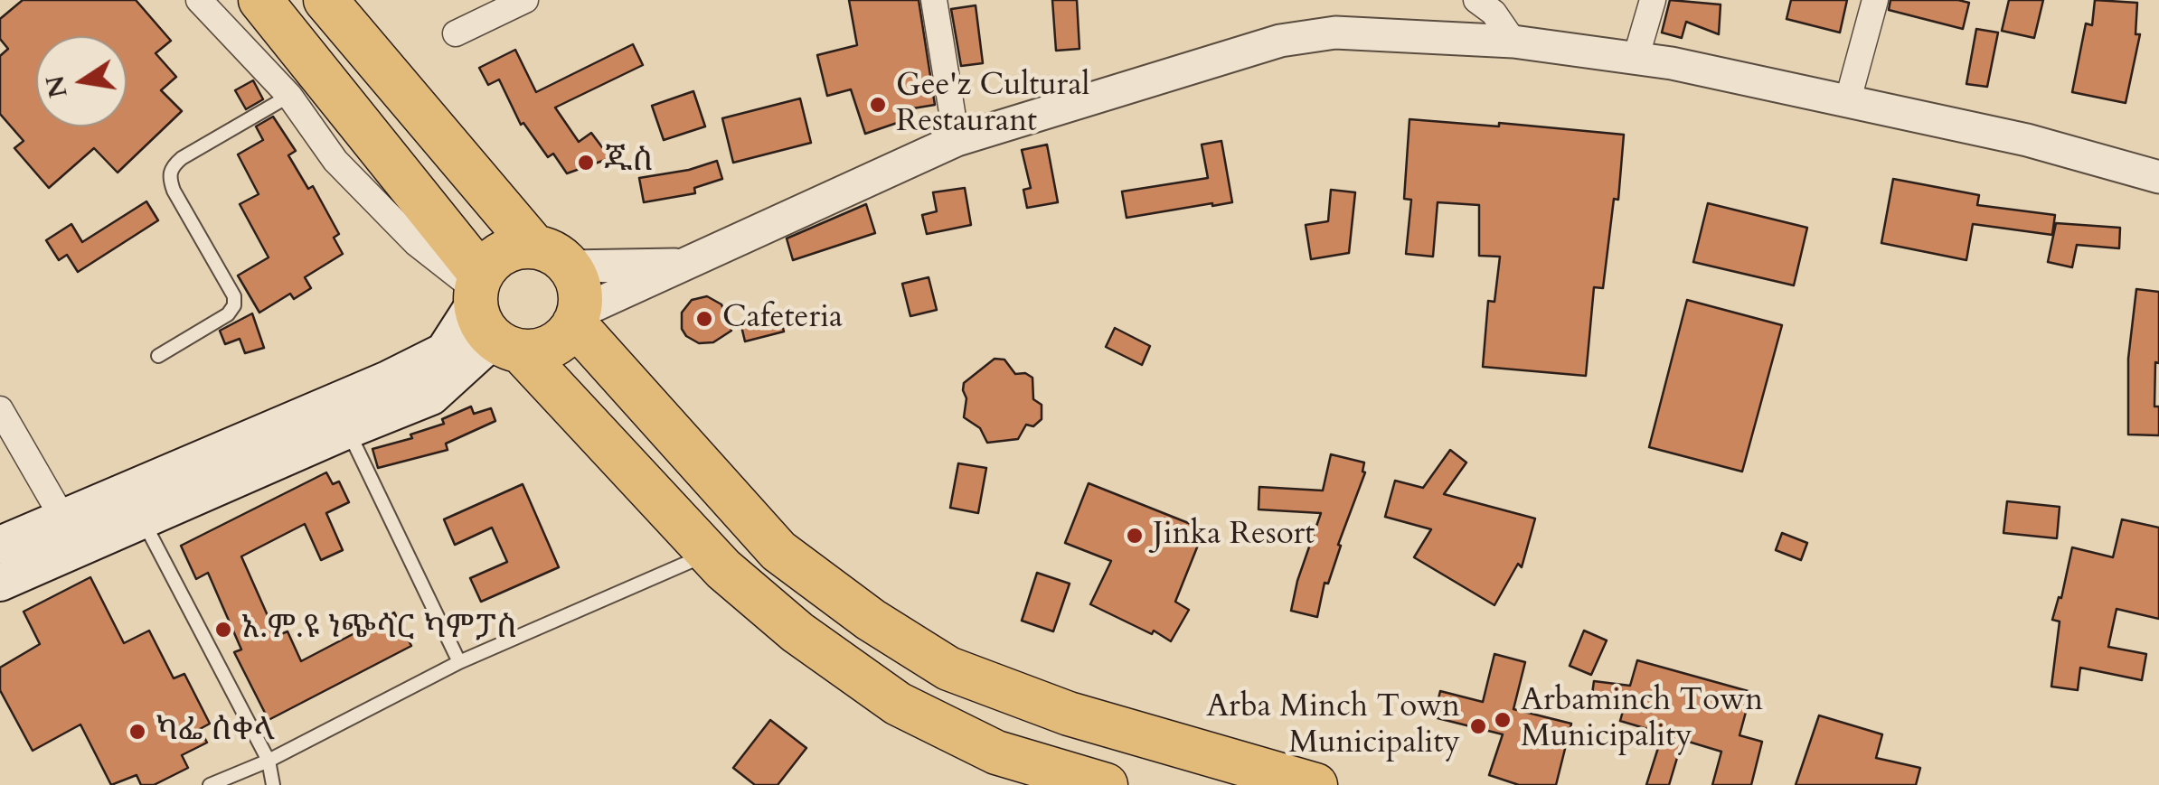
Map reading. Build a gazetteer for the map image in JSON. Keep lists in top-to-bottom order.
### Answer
{
  "places": [
    "Gee'z Cultural Restaurant",
    "ጁስ",
    "Cafeteria",
    "Jinka Resort",
    "አ.ም.ዩ ነጭሳር ካምፓስ",
    "Arbaminch Town Municipality",
    "Arba Minch Town Municipality",
    "ካፌ ሰቀላ"
  ],
  "north": "left"
}
